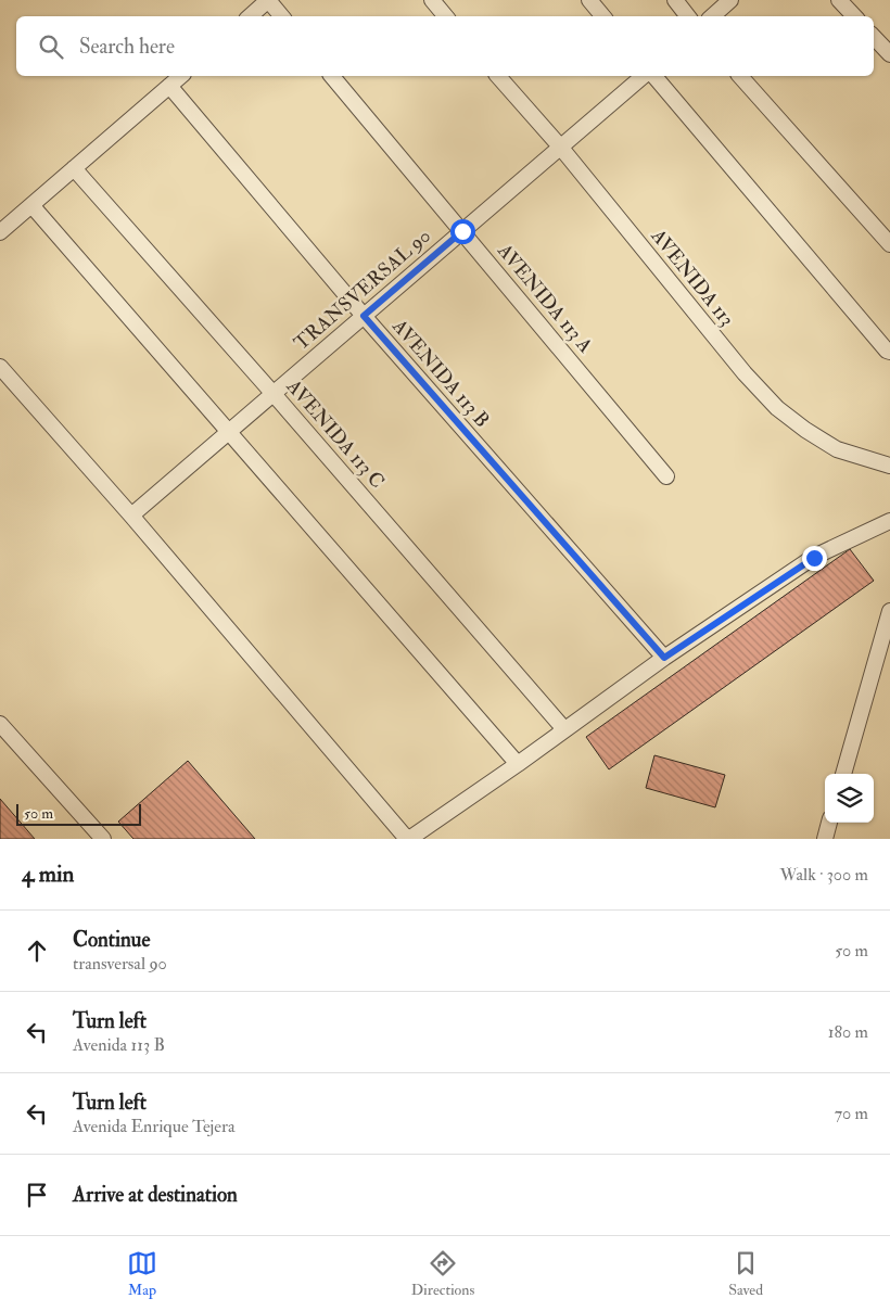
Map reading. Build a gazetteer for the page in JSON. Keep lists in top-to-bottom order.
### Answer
{
  "streets": {
    "street": [
      "AVENIDA 113",
      "TRANSVERSAL 90",
      "AVENIDA 113 A",
      "AVENIDA 113 B",
      "AVENIDA 113 C"
    ]
  },
  "crossings": [
    ["AVENIDA 113", "TRANSVERSAL 90"],
    ["TRANSVERSAL 90", "AVENIDA 113 A"],
    ["TRANSVERSAL 90", "AVENIDA 113 B"],
    ["TRANSVERSAL 90", "AVENIDA 113 C"]
  ],
  "scale_bar": "50 m",
  "page": {
    "search": "Search here",
    "scale": "50 m",
    "heading": ["4 min", "Walk · 300 m"],
    "list": [
      ["Continue", "transversal 90", "50 m"],
      ["Turn left", "Avenida 113 B", "180 m"],
      ["Turn left", "Avenida Enrique Tejera", "70 m"],
      "Arrive at destination"
    ],
    "nav": ["Map", "Directions", "Saved"]
  }
}
